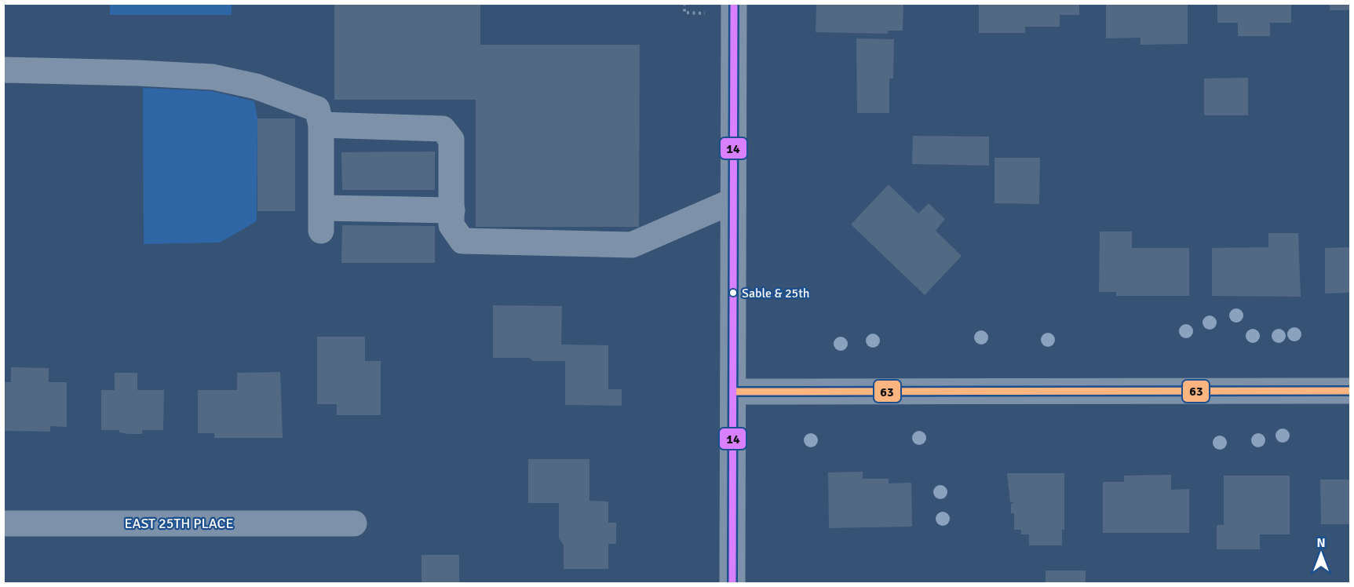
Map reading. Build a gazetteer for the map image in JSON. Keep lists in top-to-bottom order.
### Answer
{
  "streets": {
    "street": ["EAST 25TH PLACE"]
  },
  "places": ["Sable & 25th"],
  "lines": ["transit line 14", "transit line 63"],
  "north": "top"
}
